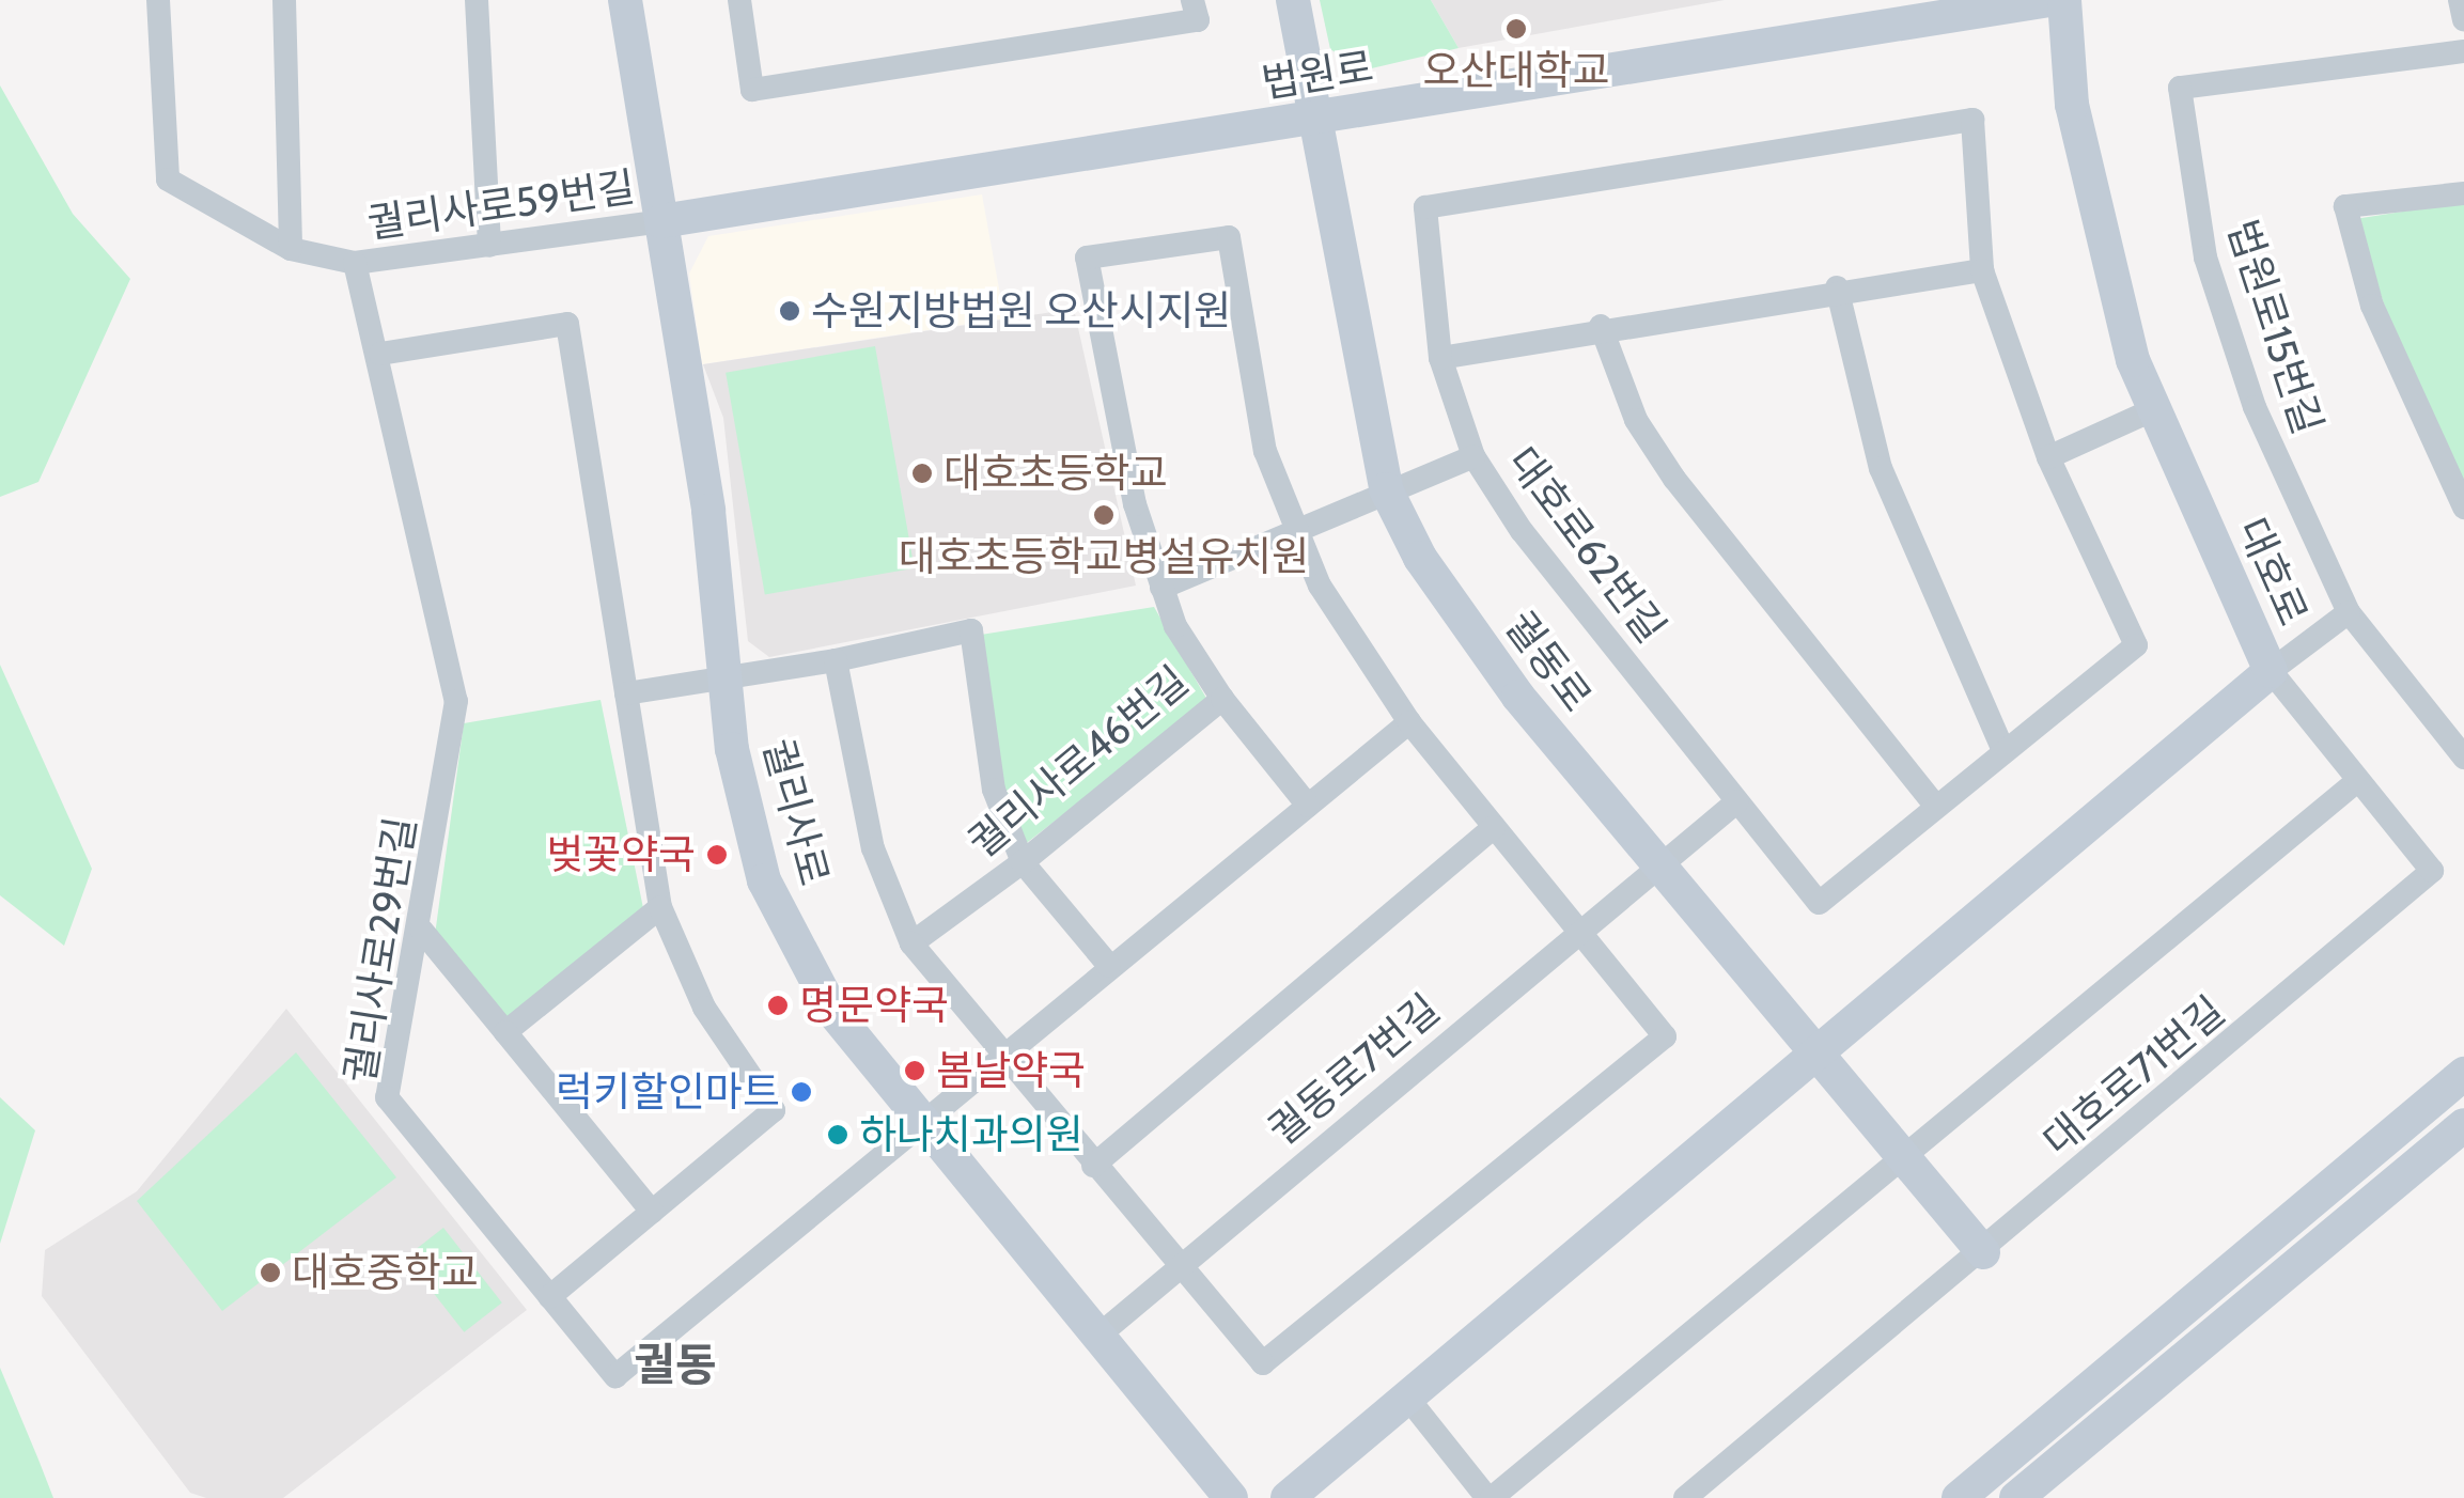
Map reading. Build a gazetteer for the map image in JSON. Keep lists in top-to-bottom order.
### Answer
{
  "streets": {
    "street": [
      "법원로",
      "궐리사로59번길",
      "법원로15번길",
      "대호로62번길",
      "대호로",
      "궐동로",
      "궐리사로46번길",
      "궐리사로",
      "궐리사로29번길",
      "궐동로7번길",
      "대호로71번길"
    ]
  },
  "crossings": [
    ["법원로", "궐리사로59번길"],
    ["법원로", "궐동로"],
    ["법원로", "궐리사로"],
    ["궐리사로59번길", "궐리사로"],
    ["궐리사로59번길", "궐리사로29번길"],
    ["대호로62번길", "궐동로7번길"],
    ["대호로", "궐동로"],
    ["대호로", "대호로71번길"],
    ["궐동로", "궐동로7번길"],
    ["궐동로", "대호로71번길"],
    ["궐리사로46번길", "궐동로7번길"],
    ["궐리사로", "궐리사로29번길"],
    ["궐리사로", "궐동로7번길"]
  ],
  "districts": ["궐동"],
  "places": [
    "오산대학교",
    "수원지방법원 오산시지원",
    "대호초등학교",
    "대호초등학교병설유치원",
    "벚꽃약국",
    "명문약국",
    "봄날약국",
    "럭키할인마트",
    "하나치과의원",
    "대호중학교"
  ]
}
